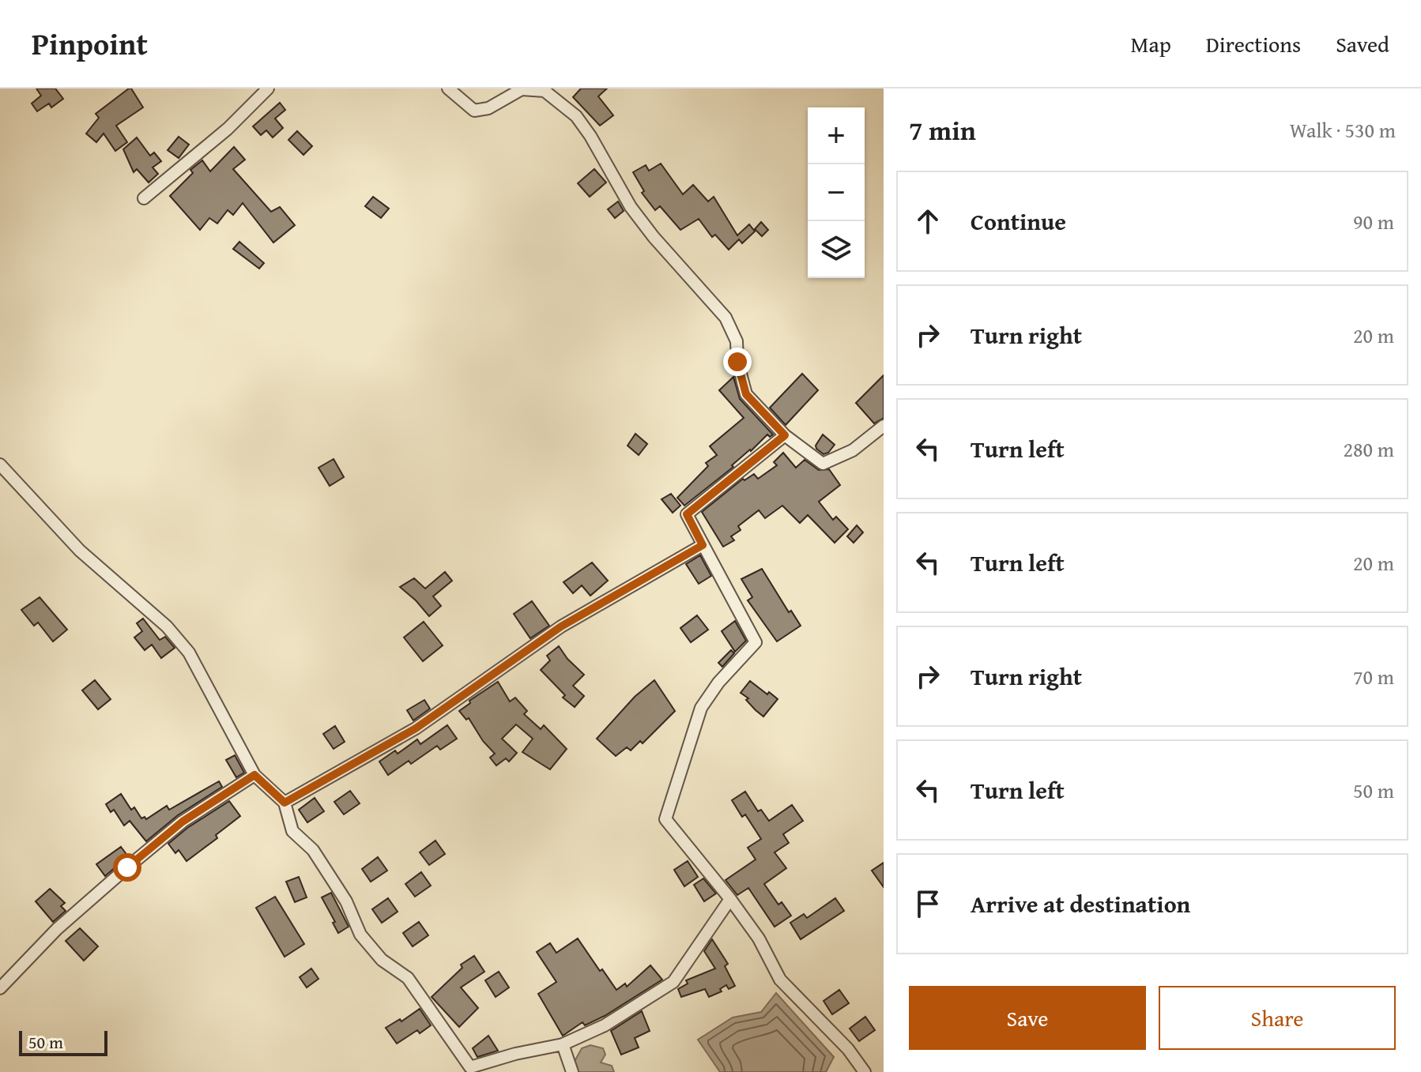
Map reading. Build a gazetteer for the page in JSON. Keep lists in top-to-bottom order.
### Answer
{
  "scale_bar": "50 m",
  "page": {
    "header": "Pinpoint",
    "nav": ["Map", "Directions", "Saved"],
    "heading": ["7 min", "Walk · 530 m"],
    "map_buttons": ["+", "−"],
    "list": [
      ["Continue", "90 m"],
      ["Turn right", "20 m"],
      ["Turn left", "280 m"],
      ["Turn left", "20 m"],
      ["Turn right", "70 m"],
      ["Turn left", "50 m"],
      "Arrive at destination"
    ],
    "buttons": ["Save", "Share"],
    "scale": "50 m"
  }
}
